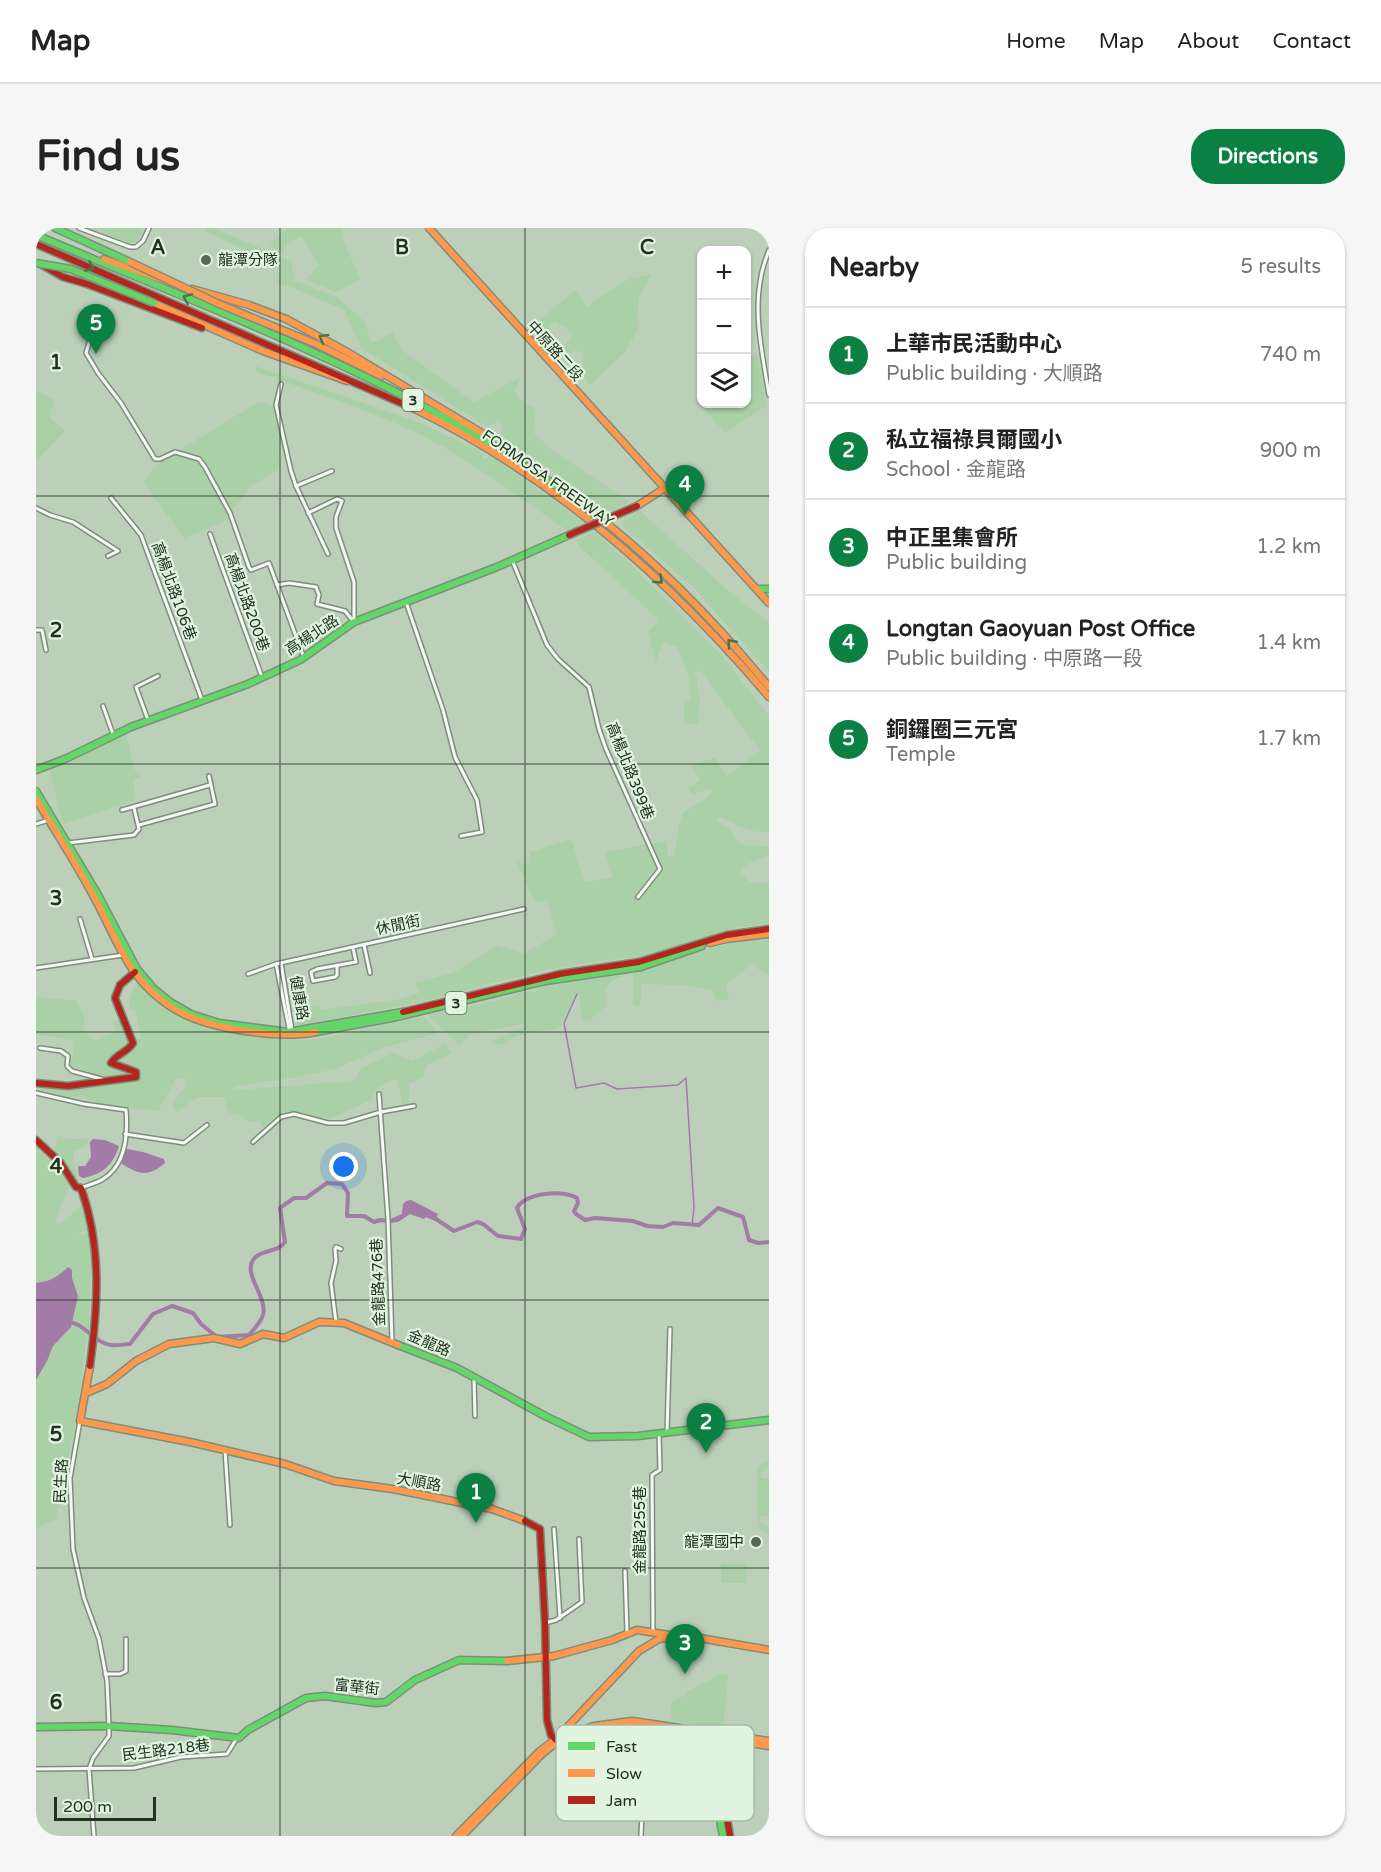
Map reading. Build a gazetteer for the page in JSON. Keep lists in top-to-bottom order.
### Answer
{
  "streets": {
    "main road": [
      "中原路二段",
      "3",
      "FORMOSA FREEWAY",
      "高楊北路",
      "金龍路",
      "民生路",
      "大順路",
      "富華街"
    ],
    "street": [
      "高楊北路106巷",
      "高楊北路200巷",
      "高楊北路399巷",
      "休閒街",
      "健康路",
      "金龍路476巷",
      "金龍路255巷",
      "民生路218巷"
    ]
  },
  "crossings": [
    ["中原路二段", "高楊北路"],
    ["3", "健康路"],
    ["高楊北路106巷", "高楊北路"],
    ["高楊北路200巷", "高楊北路"],
    ["高楊北路", "高楊北路399巷"],
    ["休閒街", "健康路"],
    ["金龍路476巷", "金龍路"],
    ["金龍路", "民生路"],
    ["金龍路", "金龍路255巷"],
    ["民生路", "大順路"],
    ["民生路", "民生路218巷"],
    ["大順路", "富華街"],
    ["金龍路255巷", "富華街"],
    ["富華街", "民生路218巷"]
  ],
  "places": ["龍潭分隊", "龍潭國中"],
  "legend": ["Fast", "Slow", "Jam"],
  "scale_bar": "200 m",
  "page": {
    "header": "Map",
    "nav": [
      "Home",
      "Map",
      "About",
      "Contact"
    ],
    "buttons": "Directions",
    "title": "Find us",
    "heading": ["Nearby", "5 results"],
    "map_buttons": ["+", "−"],
    "pins": [
      "5",
      "4",
      "2",
      "1",
      "3"
    ],
    "list": [
      {
        "mark": "1",
        "name": "上華市民活動中心",
        "note": "Public building · 大順路",
        "value": "740 m"
      },
      {
        "mark": "2",
        "name": "私立福祿貝爾國小",
        "note": "School · 金龍路",
        "value": "900 m"
      },
      {
        "mark": "3",
        "name": "中正里集會所",
        "note": "Public building",
        "value": "1.2 km"
      },
      {
        "mark": "4",
        "name": "Longtan Gaoyuan Post Office",
        "note": "Public building · 中原路一段",
        "value": "1.4 km"
      },
      {
        "mark": "5",
        "name": "銅鑼圈三元宮",
        "note": "Temple",
        "value": "1.7 km"
      }
    ],
    "scale": "200 m"
  },
  "grid": {
    "columns": ["A", "B", "C"],
    "rows": [
      "1",
      "2",
      "3",
      "4",
      "5",
      "6"
    ]
  }
}
